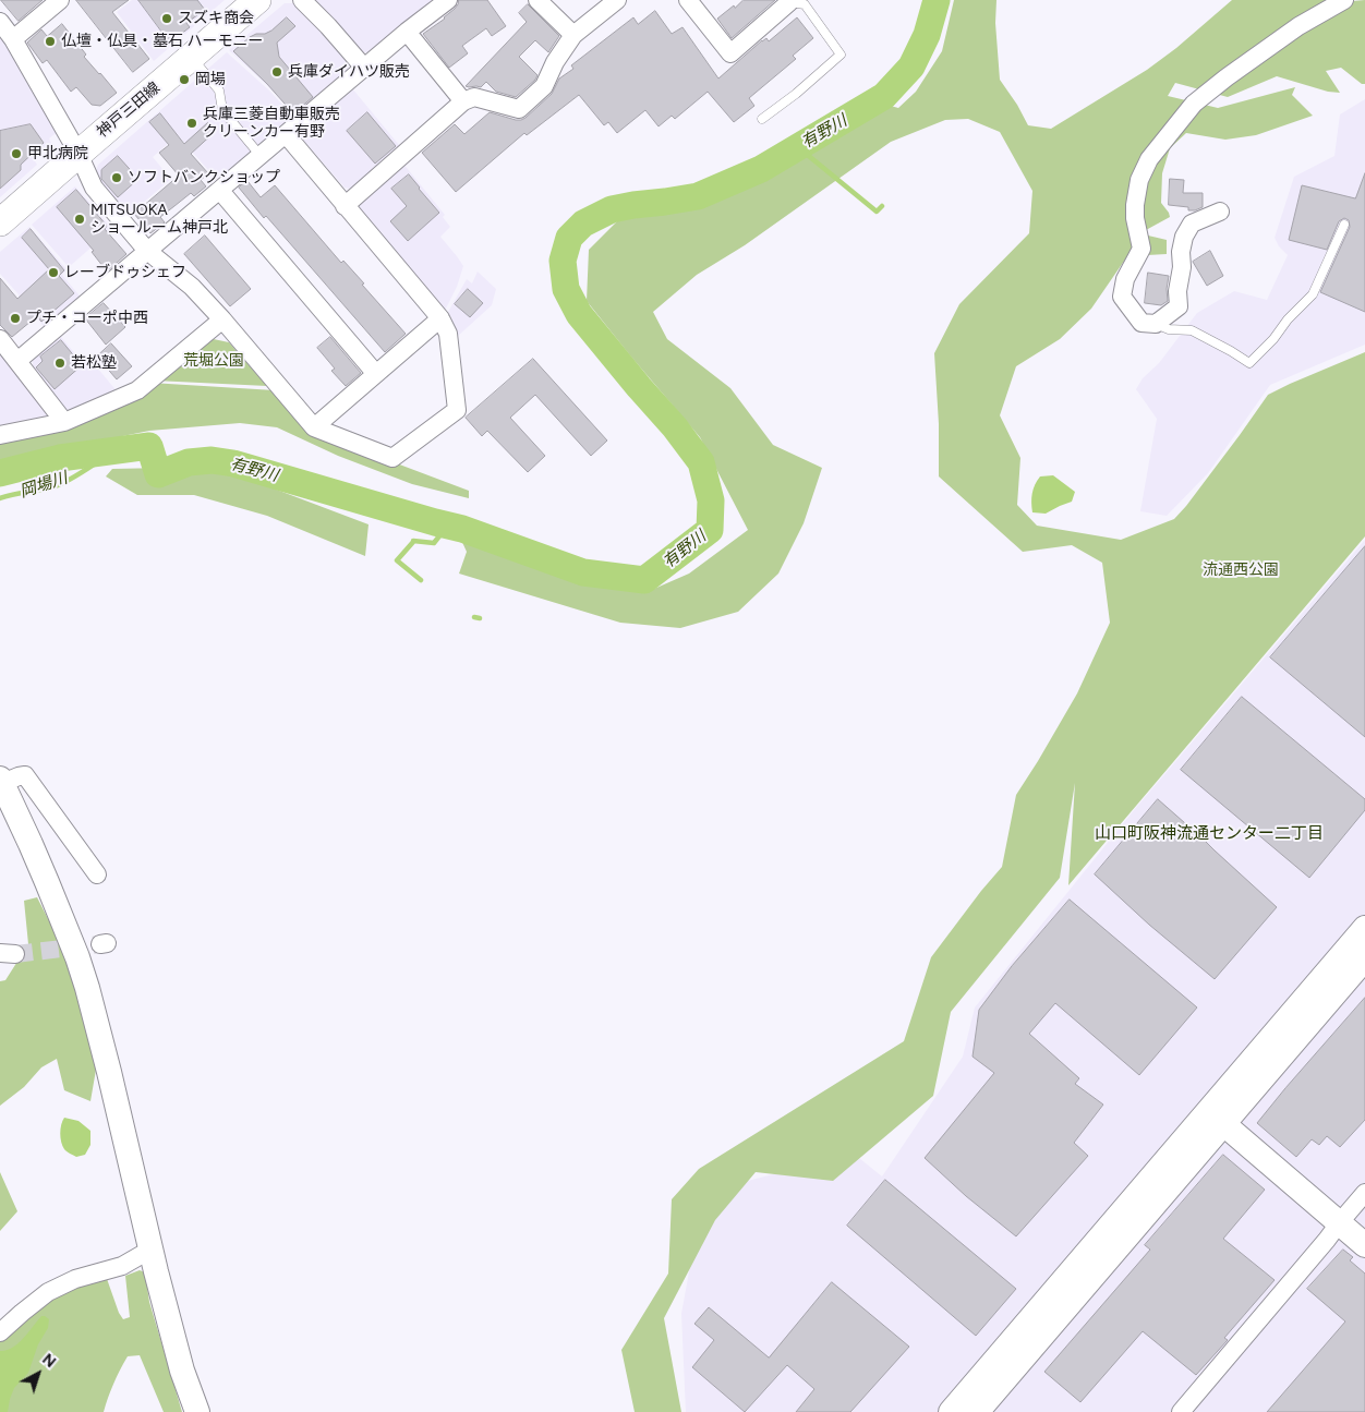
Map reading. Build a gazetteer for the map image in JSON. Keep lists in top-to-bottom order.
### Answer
{
  "streets": {
    "main road": ["神戸三田線"]
  },
  "districts": ["山口町阪神流通センター二丁目"],
  "water": ["有野川", "岡場川"],
  "parks": ["荒堀公園", "流通西公園"],
  "places": [
    "スズキ商会",
    "仏壇・仏具・墓石 ハーモニー",
    "兵庫ダイハツ販売",
    "岡場",
    "兵庫三菱自動車販売 クリーンカー有野",
    "甲北病院",
    "ソフトバンクショップ",
    "MITSUOKA ショールーム神戸北",
    "レーブドゥシェフ",
    "プチ・コーポ中西",
    "若松塾"
  ],
  "north": "top right"
}
